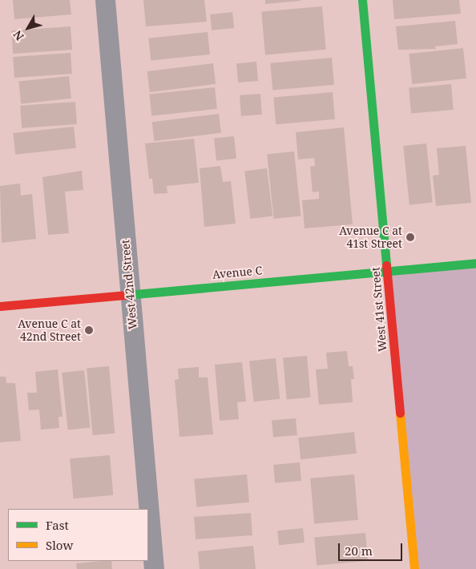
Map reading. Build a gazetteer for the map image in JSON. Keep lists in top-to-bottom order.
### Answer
{
  "streets": {
    "street": ["Avenue C", "West 42nd Street", "West 41st Street"]
  },
  "crossings": [
    ["Avenue C", "West 42nd Street"],
    ["Avenue C", "West 41st Street"]
  ],
  "places": ["Avenue C at 41st Street", "Avenue C at 42nd Street"],
  "legend": ["Fast", "Slow"],
  "scale_bar": "20 m",
  "north": "bottom left"
}
